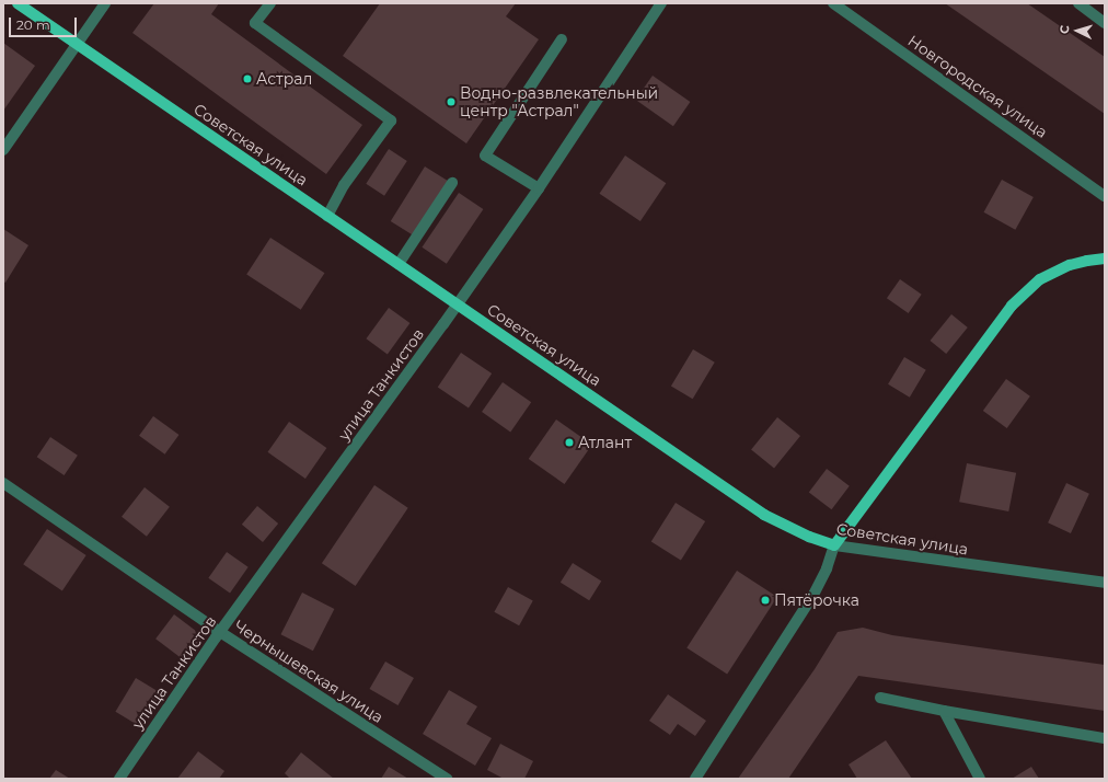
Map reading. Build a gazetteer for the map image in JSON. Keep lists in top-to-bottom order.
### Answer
{
  "streets": {
    "main road": ["Советская улица"],
    "street": ["Новгородская улица", "улица Танкистов", "Чернышевская улица"]
  },
  "crossings": [
    ["Советская улица", "улица Танкистов"],
    ["улица Танкистов", "Чернышевская улица"]
  ],
  "places": [
    "Астрал",
    "Водно-развлекательный центр \"Астрал\"",
    "Атлант",
    "Пятёрочка"
  ],
  "scale_bar": "20 m",
  "north": "left"
}
